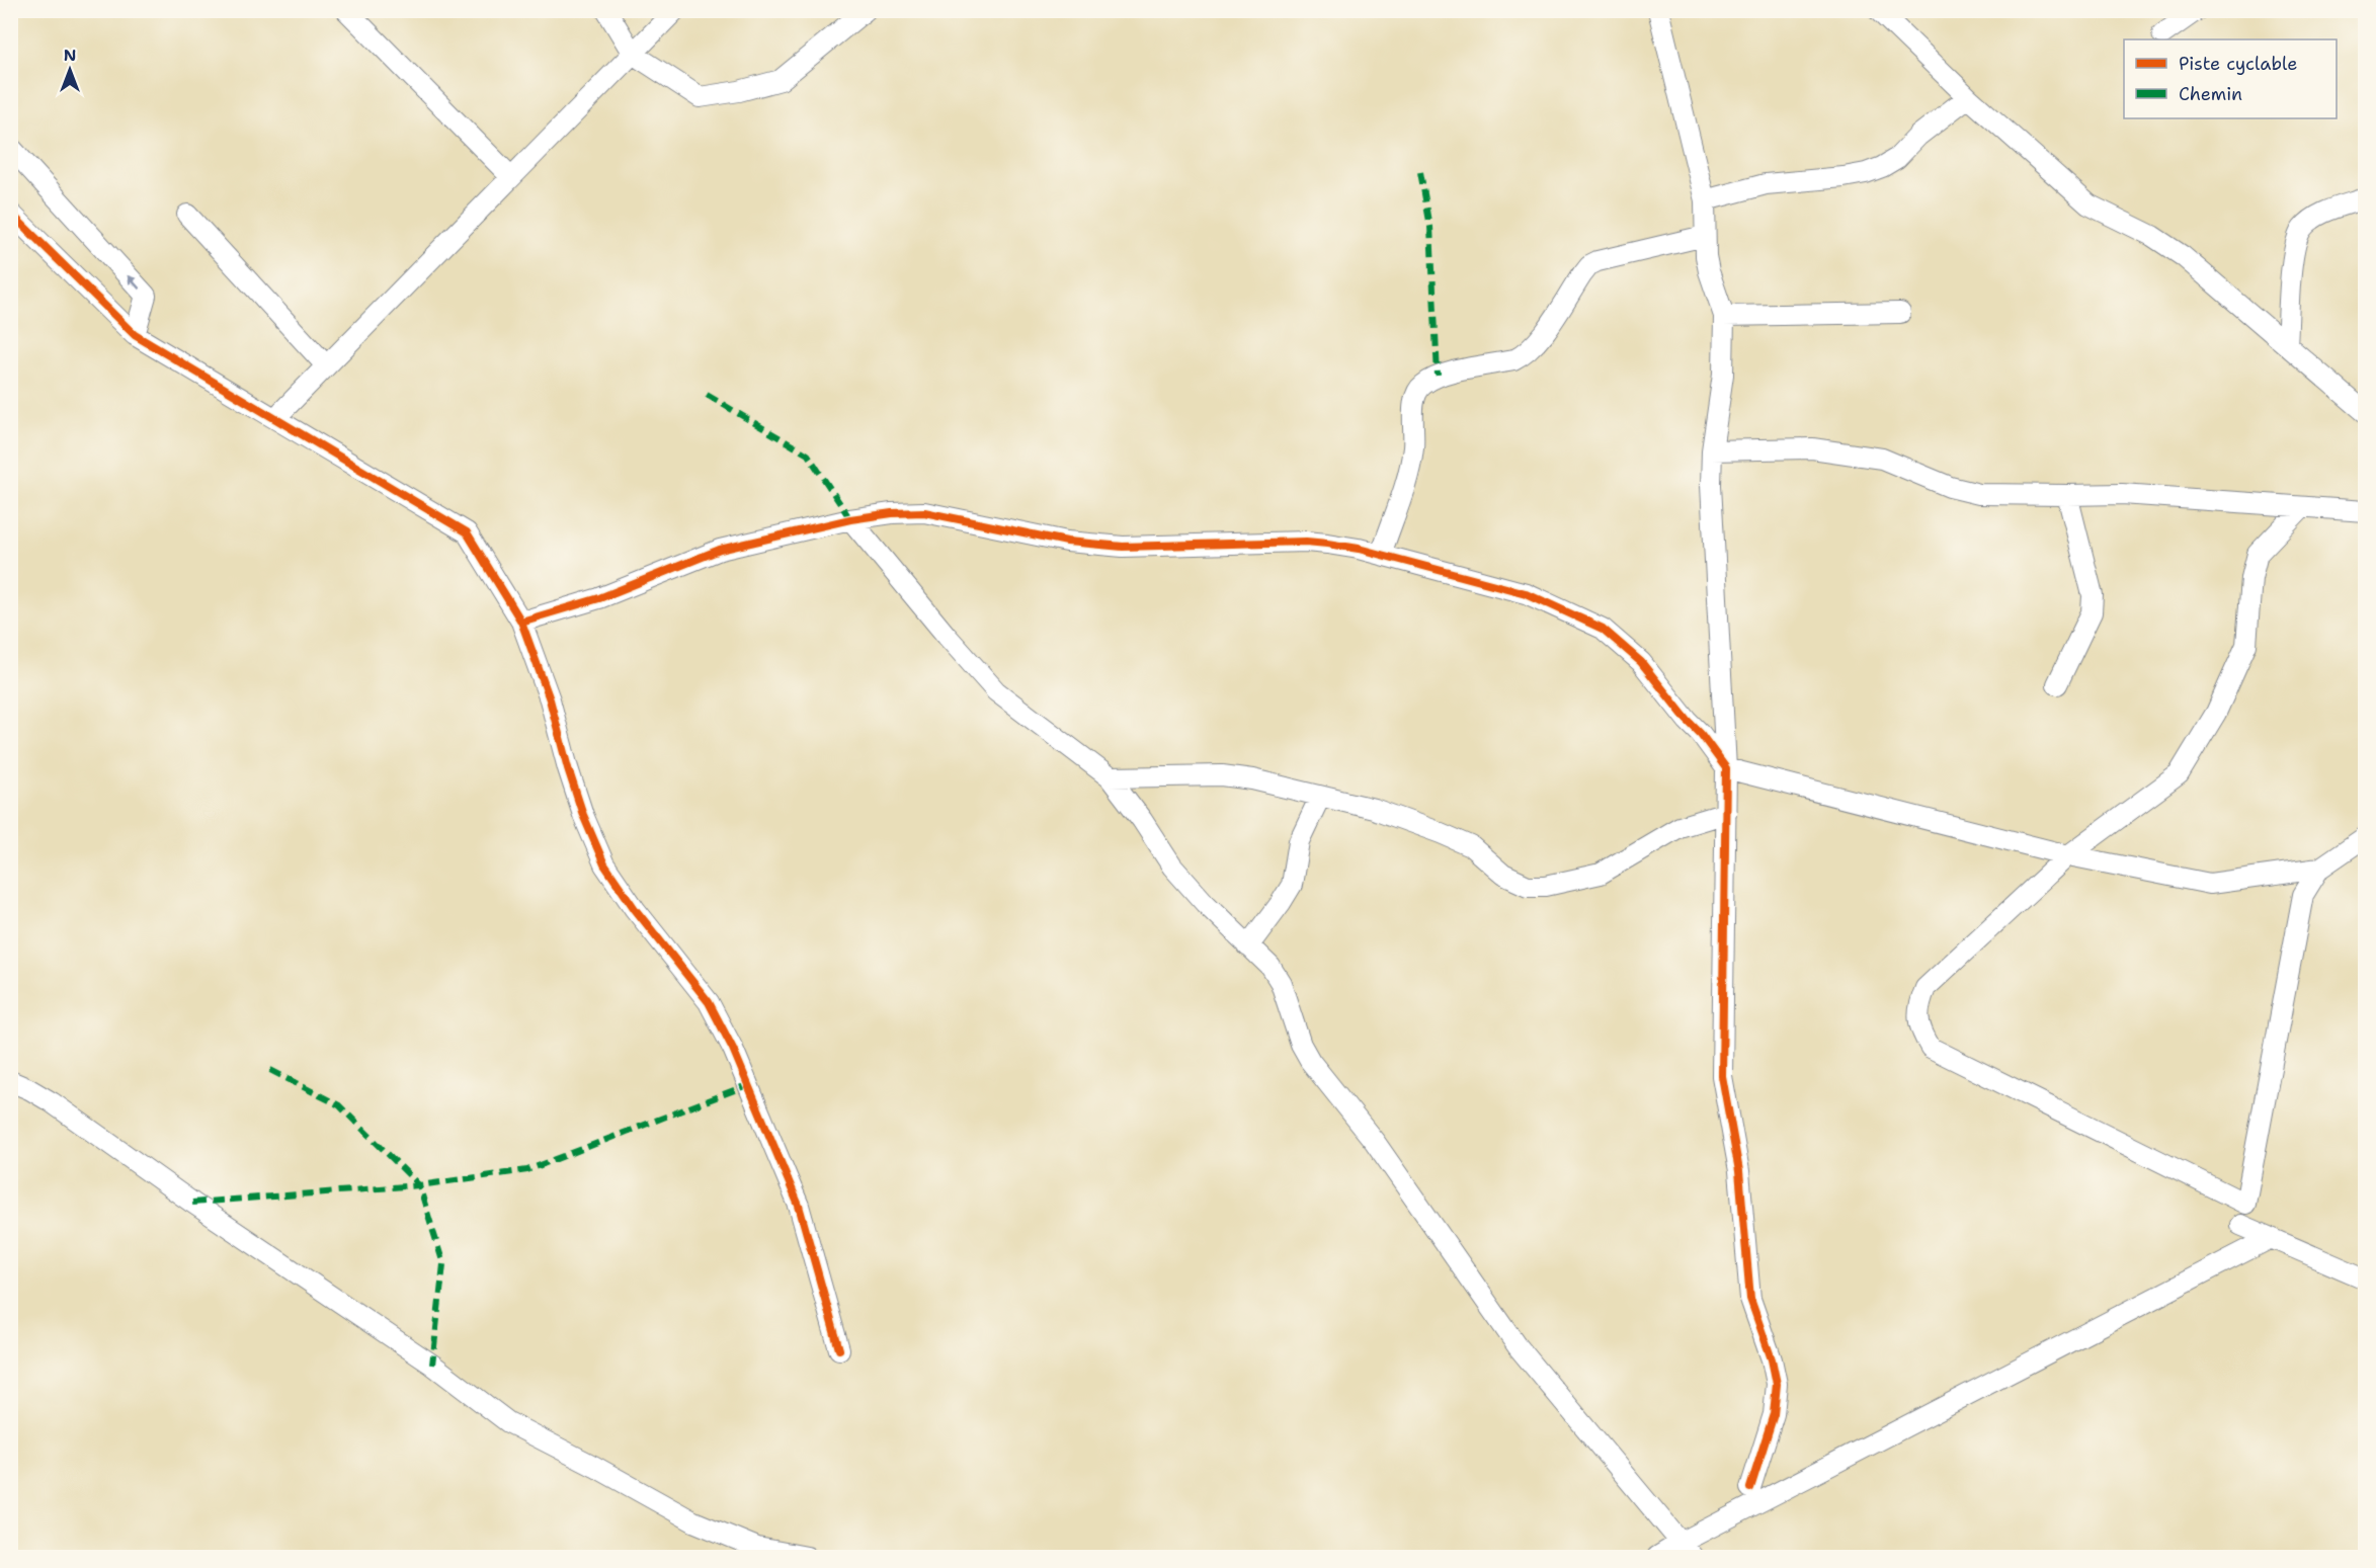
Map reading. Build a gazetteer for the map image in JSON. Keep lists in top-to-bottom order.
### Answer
{
  "legend": ["Piste cyclable", "Chemin"],
  "north": "top"
}
